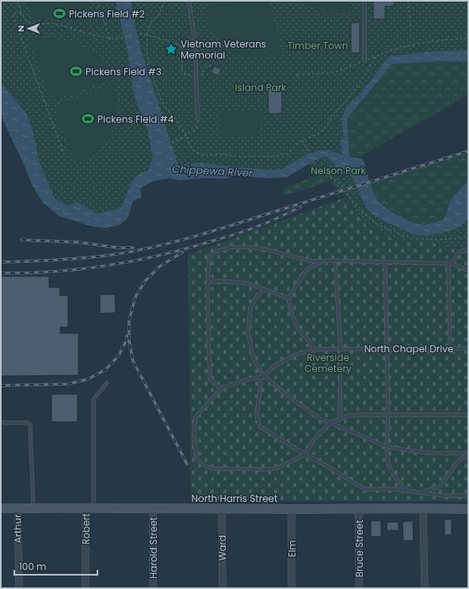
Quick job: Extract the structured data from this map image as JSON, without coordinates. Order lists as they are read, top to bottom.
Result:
{
  "streets": {
    "street": [
      "North Harris Street",
      "Arthur",
      "Robert",
      "Harold Street",
      "Ward",
      "Elm",
      "Bruce Street"
    ],
    "lane": ["North Chapel Drive"]
  },
  "crossings": [
    ["North Harris Street", "Arthur"],
    ["North Harris Street", "Robert"],
    ["North Harris Street", "Harold Street"],
    ["North Harris Street", "Ward"],
    ["North Harris Street", "Elm"],
    ["North Harris Street", "Bruce Street"]
  ],
  "water": ["Chippewa River"],
  "parks": [
    "Timber Town",
    "Island Park",
    "Nelson Park",
    "Riverside Cemetery"
  ],
  "places": {
    "sports": ["Pickens Field #2", "Pickens Field #3", "Pickens FIeld #4"],
    "place": ["Vietnam Veterans Memorial"]
  },
  "scale_bar": "100 m",
  "north": "left"
}
